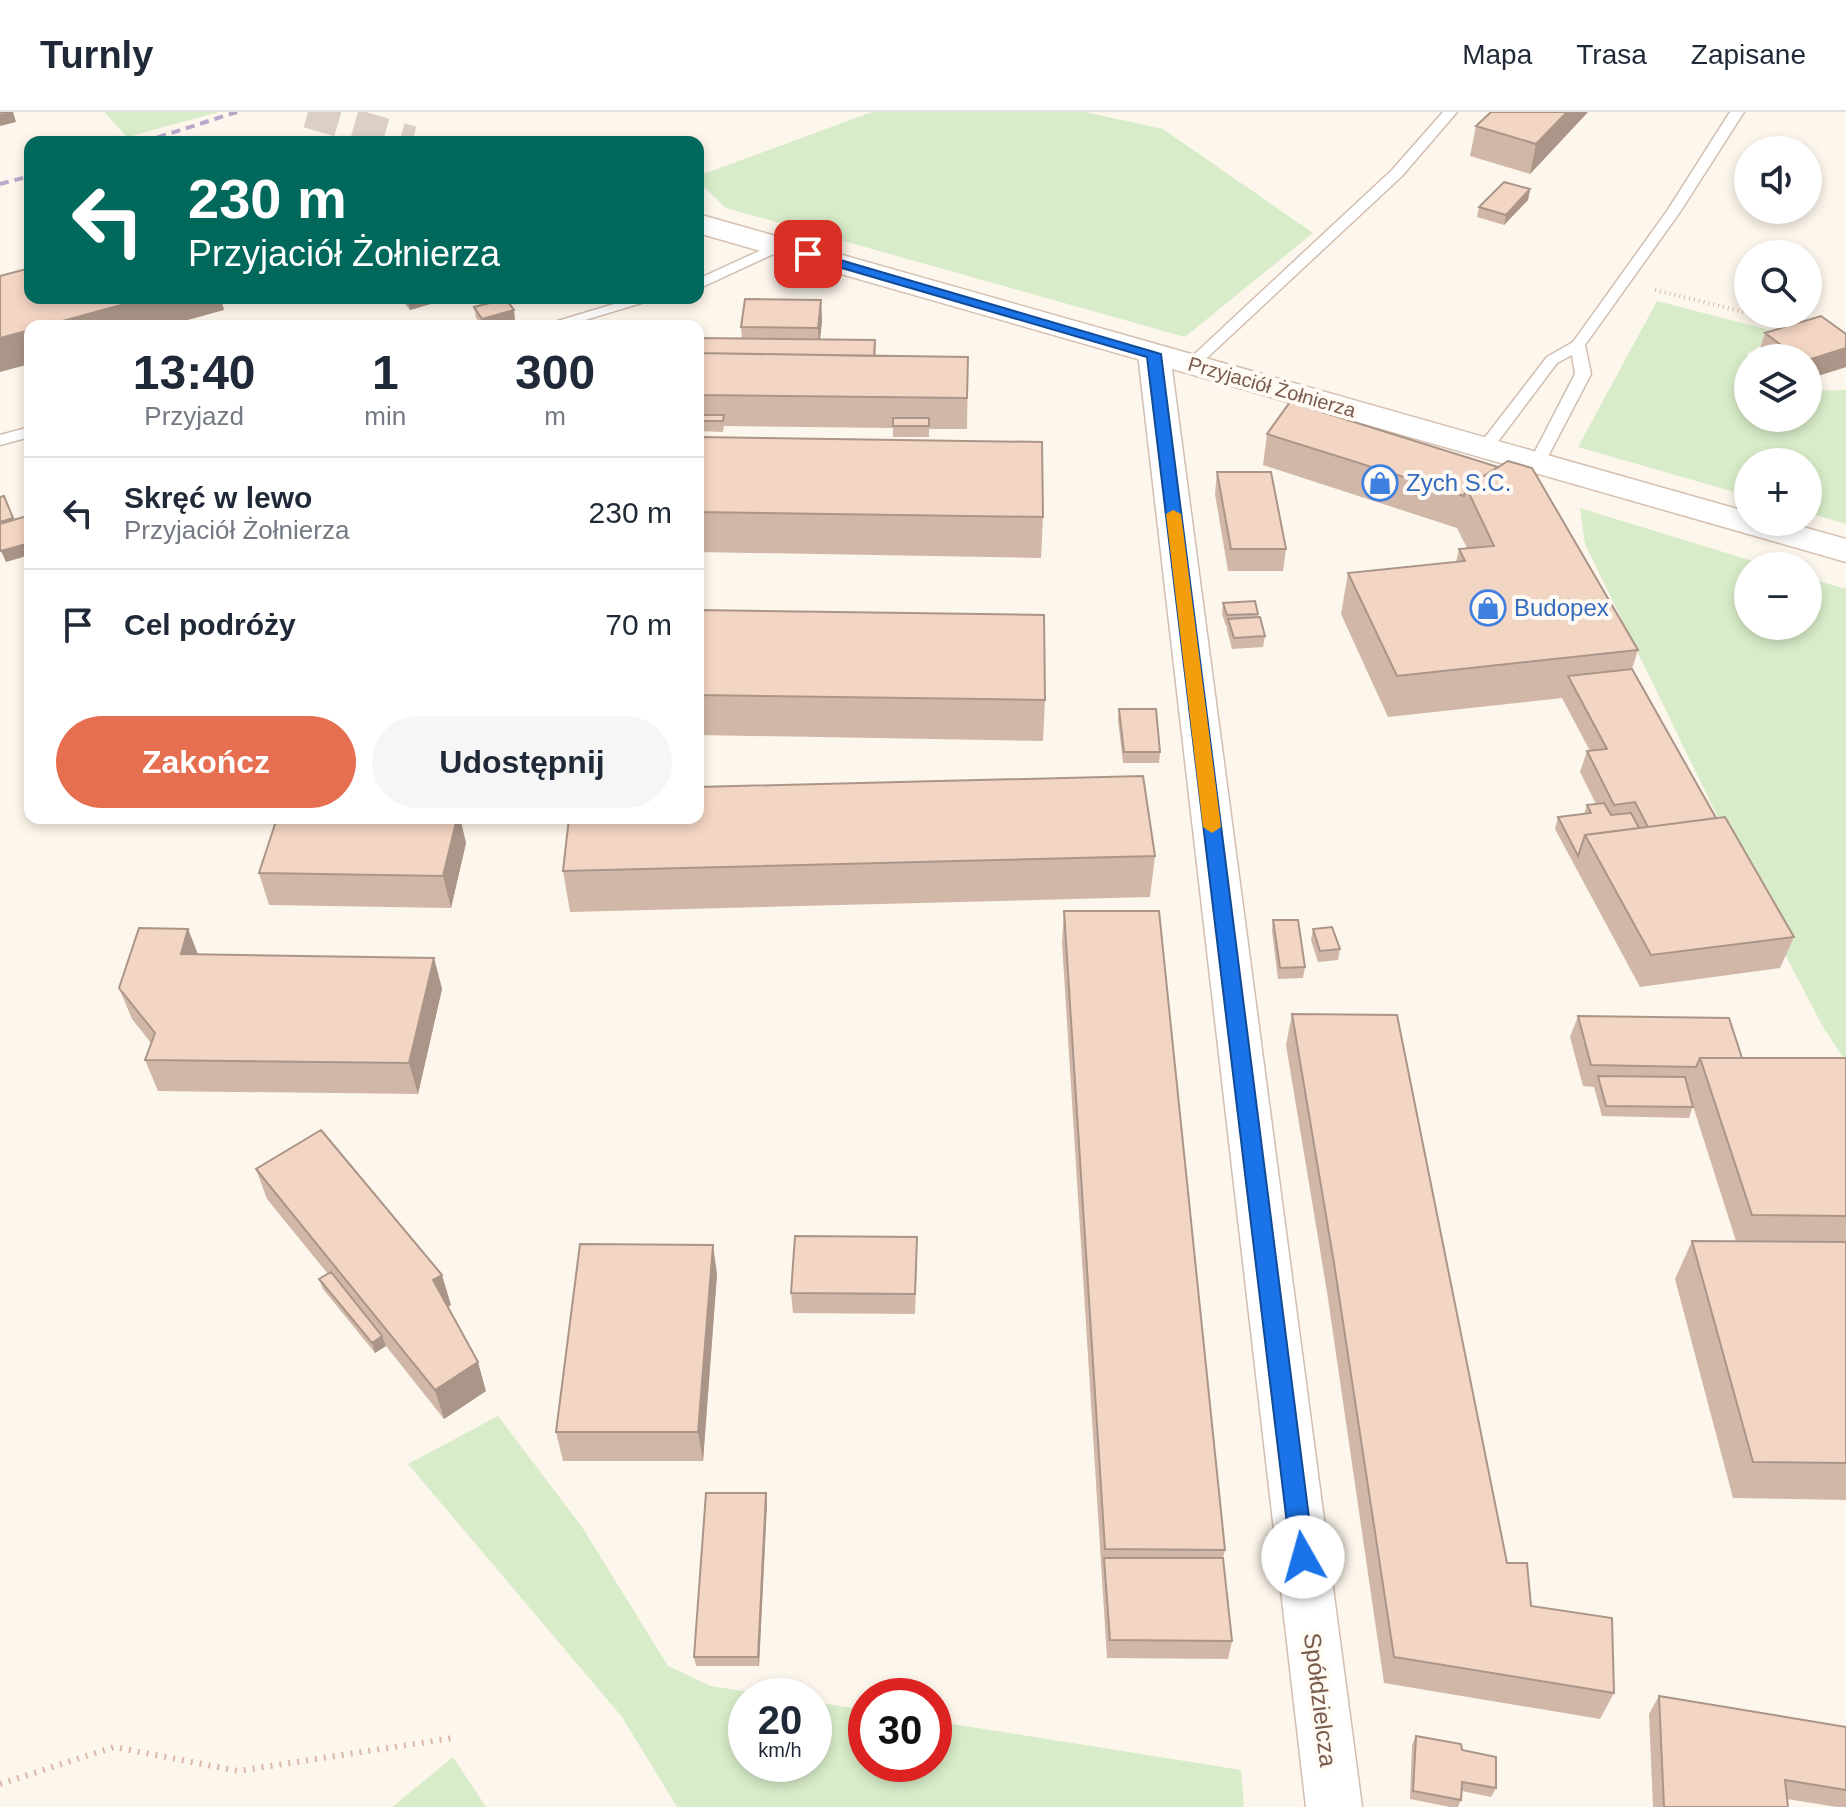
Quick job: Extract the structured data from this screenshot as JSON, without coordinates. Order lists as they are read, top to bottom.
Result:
{
  "streets": {
    "main road": ["Przyjaciół Żołnierza"],
    "street": ["Spółdzielcza"]
  },
  "crossings": [
    ["Przyjaciół Żołnierza", "Spółdzielcza"]
  ],
  "places": {
    "shop": ["Zych S.C.", "Budopex"]
  },
  "page": {
    "header": "Turnly",
    "nav": ["Mapa", "Trasa", "Zapisane"],
    "map_buttons": ["+", "−"],
    "turn": ["230 m", "Przyjaciół Żołnierza"],
    "eta": [
      "13:40",
      "Przyjazd",
      "1",
      "min",
      "300",
      "m"
    ],
    "list": [
      {
        "name": "Skręć w lewo",
        "note": "Przyjaciół Żołnierza",
        "value": "230 m"
      },
      {
        "name": "Cel podróży",
        "value": "70 m"
      }
    ],
    "buttons": ["Zakończ", "Udostępnij"],
    "speed": "20 km/h",
    "limit": "30"
  }
}
